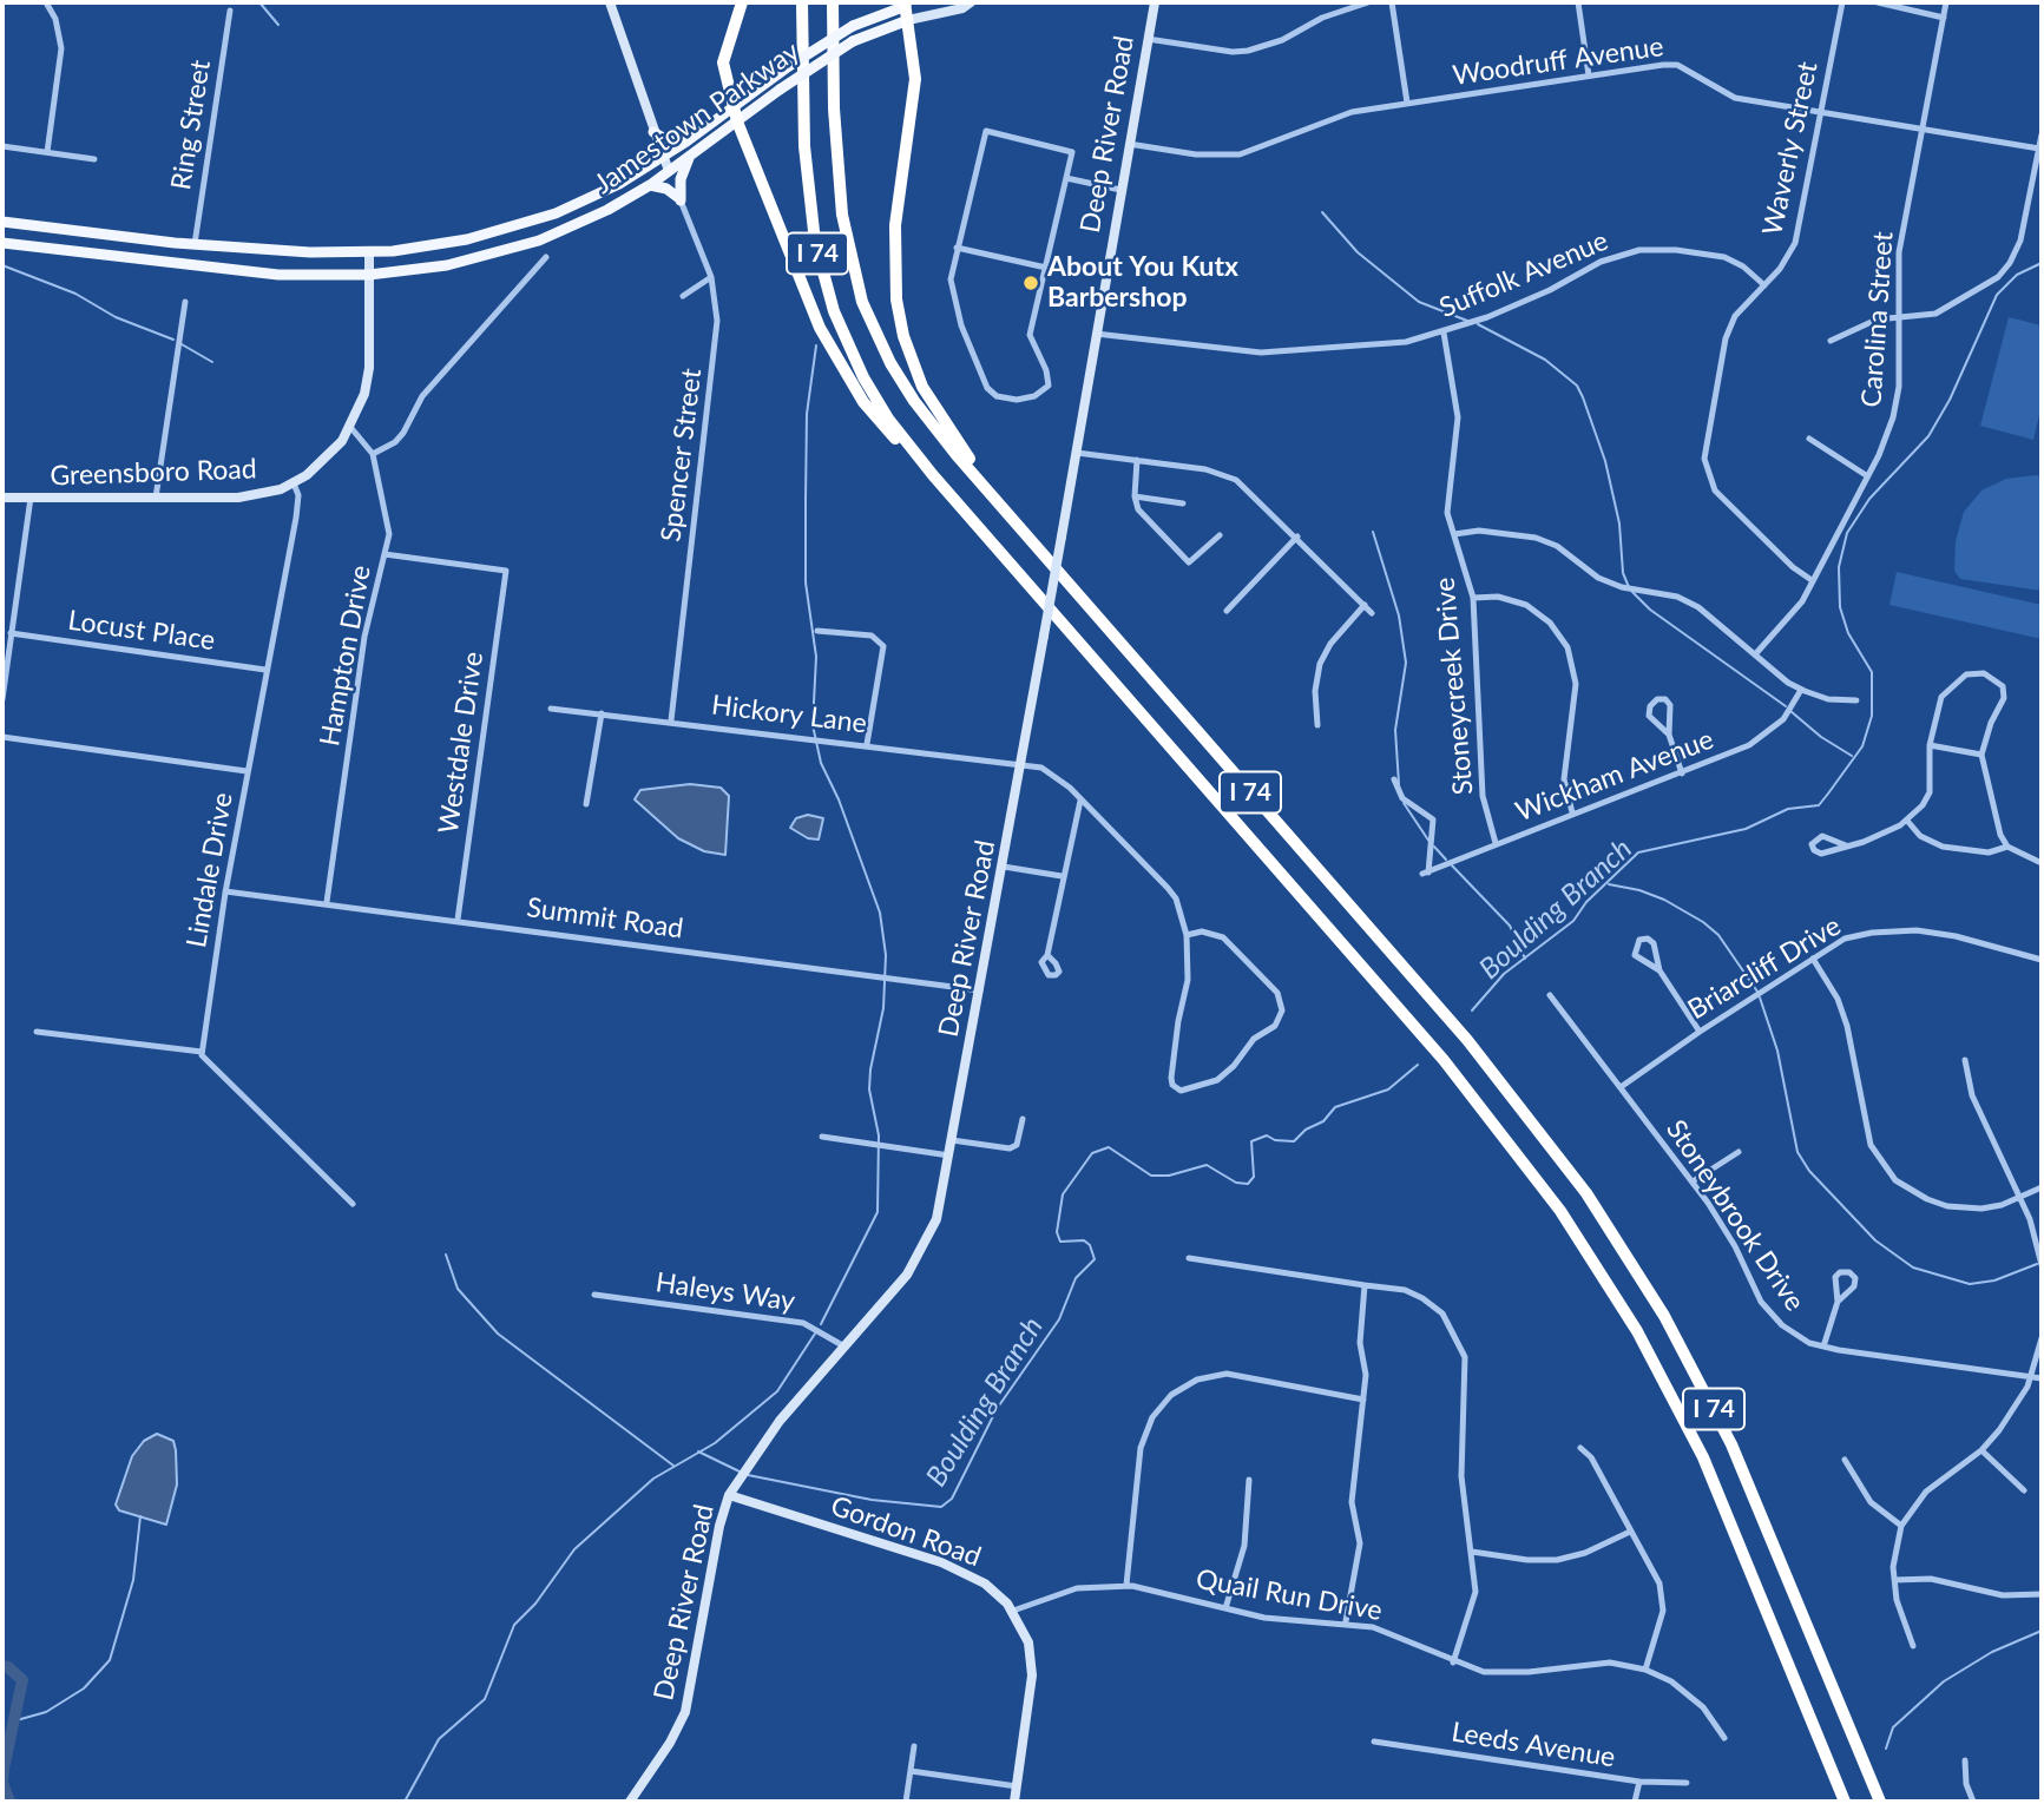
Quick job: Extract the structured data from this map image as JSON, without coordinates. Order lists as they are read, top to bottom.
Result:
{
  "streets": {
    "highway": ["I 74"],
    "main road": ["Jamestown Parkway"],
    "street": [
      "Woodruff Avenue",
      "Ring Street",
      "Deep River Road",
      "Waverly Street",
      "Suffolk Avenue",
      "Carolina Street",
      "Spencer Street",
      "Greensboro Road",
      "Locust Place",
      "Hampton Drive",
      "Stoneycreek Drive",
      "Hickory Lane",
      "Westdale Drive",
      "Wickham Avenue",
      "Lindale Drive",
      "Summit Road",
      "Briarcliff Drive",
      "Stoneybrook Drive",
      "Haleys Way",
      "Gordon Road",
      "Quail Run Drive",
      "Leeds Avenue"
    ]
  },
  "crossings": [
    ["Woodruff Avenue", "Deep River Road"],
    ["Woodruff Avenue", "Waverly Street"],
    ["Woodruff Avenue", "Carolina Street"],
    ["Jamestown Parkway", "Ring Street"],
    ["Jamestown Parkway", "Greensboro Road"],
    ["Deep River Road", "Suffolk Avenue"],
    ["Deep River Road", "Hickory Lane"],
    ["Deep River Road", "Summit Road"],
    ["Deep River Road", "Haleys Way"],
    ["Deep River Road", "Gordon Road"],
    ["Waverly Street", "Suffolk Avenue"],
    ["Waverly Street", "Carolina Street"],
    ["Suffolk Avenue", "Stoneycreek Drive"],
    ["Spencer Street", "Hickory Lane"],
    ["Greensboro Road", "Hampton Drive"],
    ["Greensboro Road", "Lindale Drive"],
    ["Locust Place", "Lindale Drive"],
    ["Hampton Drive", "Westdale Drive"],
    ["Hampton Drive", "Summit Road"],
    ["Stoneycreek Drive", "Wickham Avenue"],
    ["Westdale Drive", "Summit Road"],
    ["Lindale Drive", "Summit Road"],
    ["Briarcliff Drive", "Stoneybrook Drive"],
    ["Gordon Road", "Quail Run Drive"]
  ],
  "water": ["Boulding Branch"],
  "places": ["About You Kutx Barbershop"]
}
